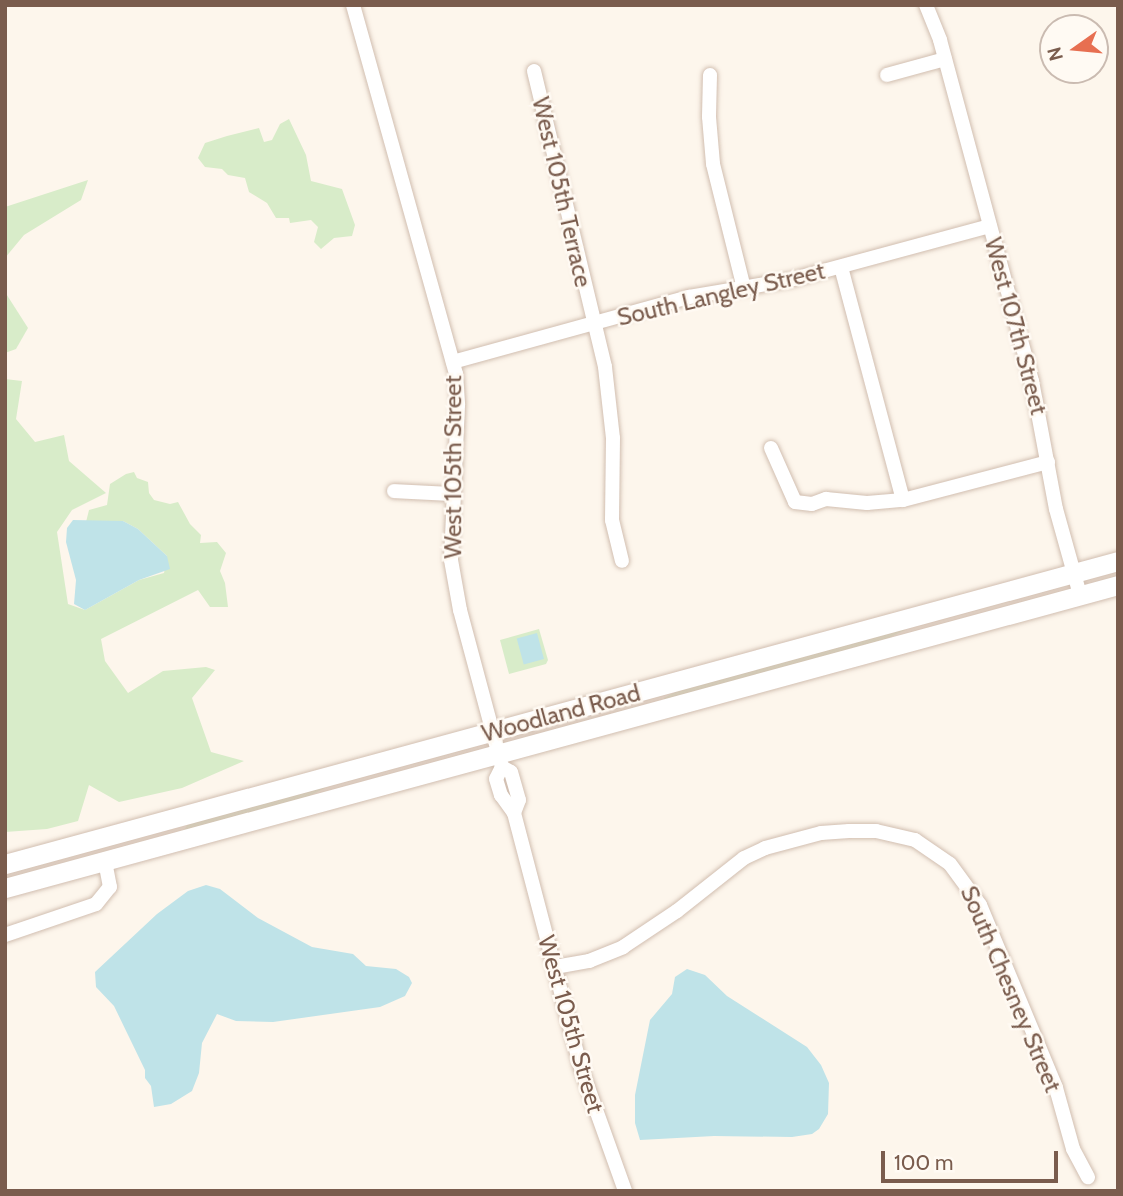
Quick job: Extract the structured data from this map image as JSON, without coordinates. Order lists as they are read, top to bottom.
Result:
{
  "streets": {
    "main road": ["Woodland Road"],
    "street": [
      "West 105th Terrace",
      "South Langley Street",
      "West 107th Street",
      "West 105th Street",
      "South Chesney Street"
    ]
  },
  "crossings": [
    ["West 105th Terrace", "South Langley Street"],
    ["South Langley Street", "West 107th Street"],
    ["South Langley Street", "West 105th Street"],
    ["West 107th Street", "Woodland Road"],
    ["West 105th Street", "Woodland Road"],
    ["West 105th Street", "South Chesney Street"]
  ],
  "scale_bar": "100 m",
  "north": "left"
}
